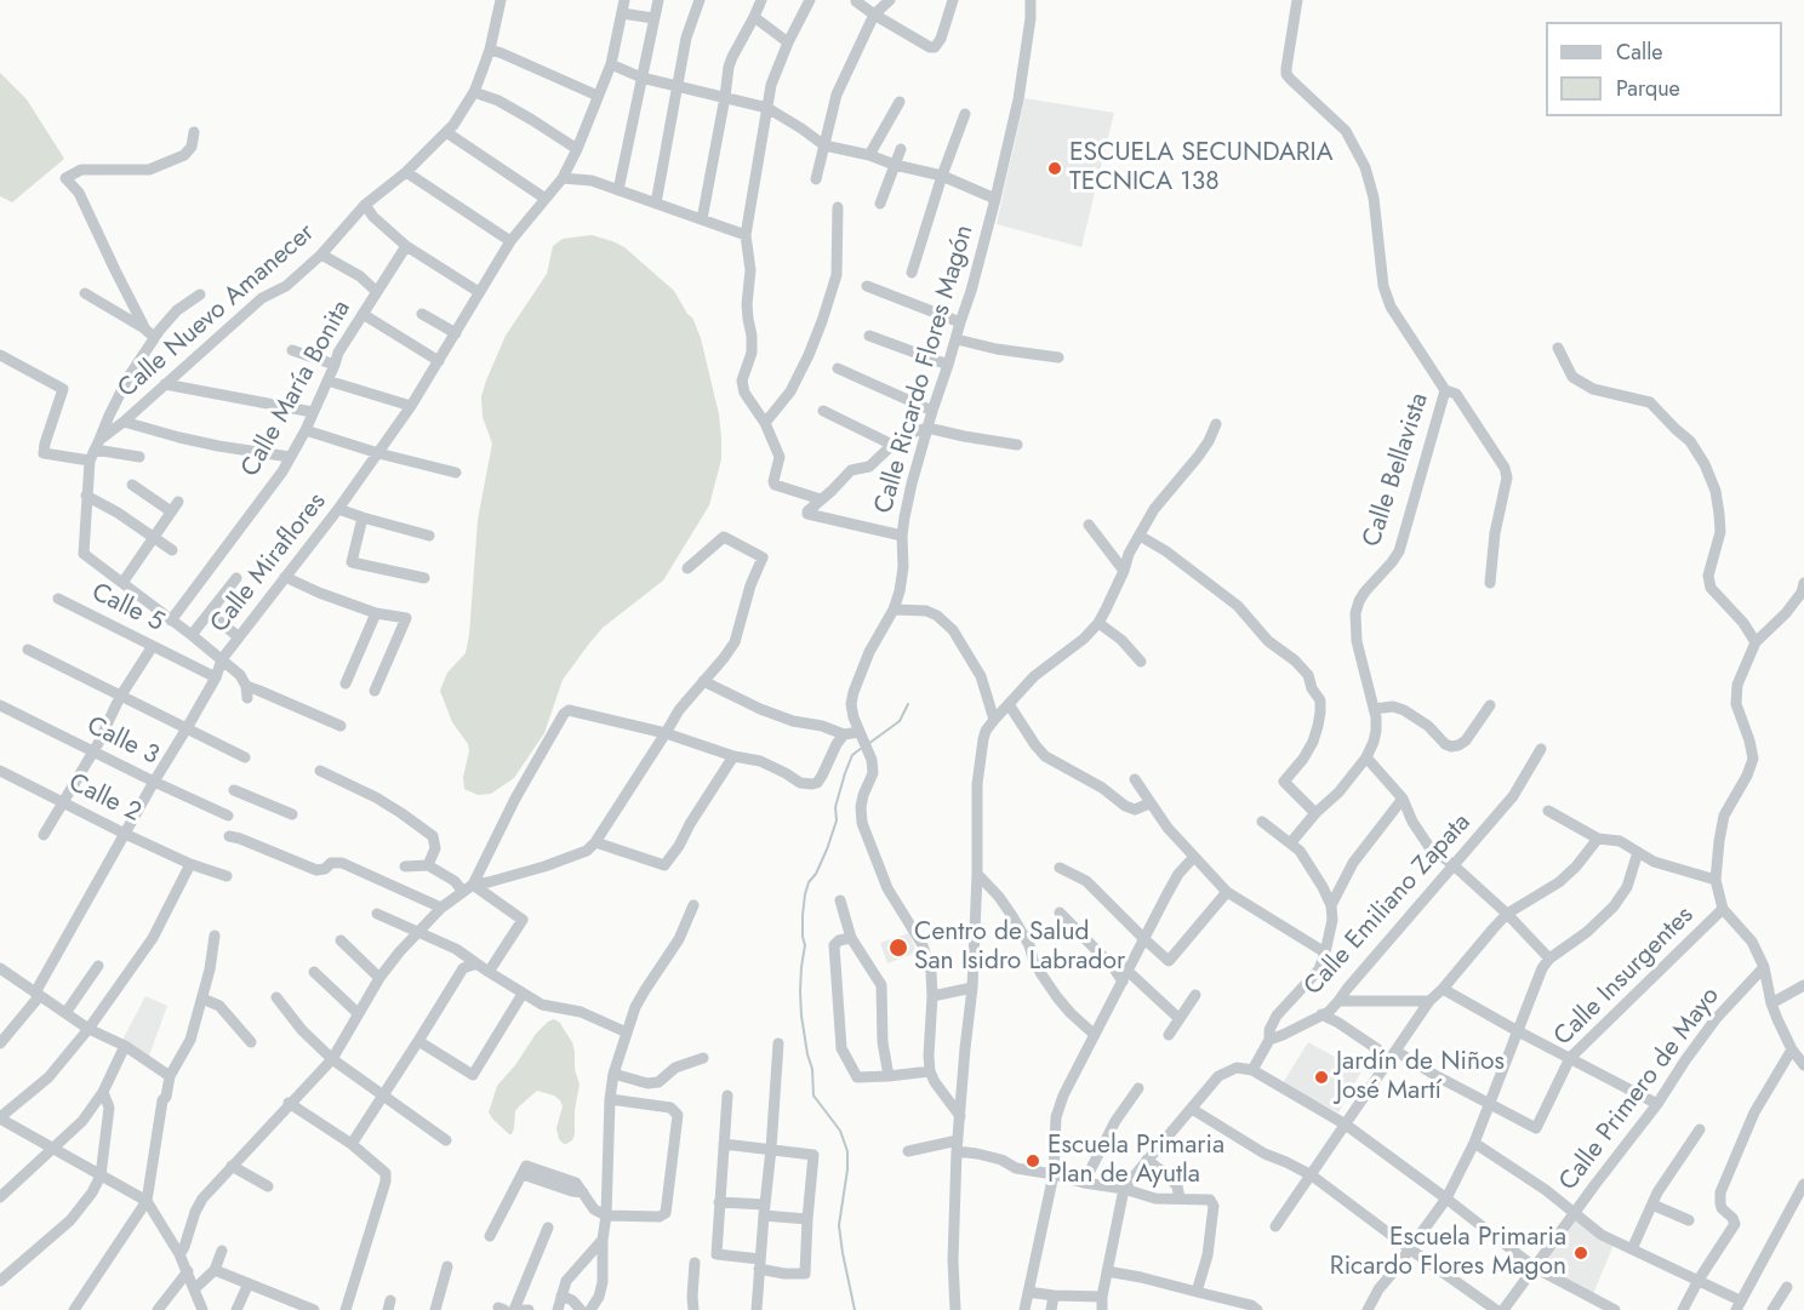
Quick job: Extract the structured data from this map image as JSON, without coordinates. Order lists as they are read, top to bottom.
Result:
{
  "streets": {
    "street": [
      "Calle Nuevo Amanecer",
      "Calle Ricardo Flores Magón",
      "Calle María Bonita",
      "Calle Bellavista",
      "Calle Miraflores",
      "Calle 5",
      "Calle 3",
      "Calle 2",
      "Calle Emiliano Zapata",
      "Calle Insurgentes",
      "Calle Primero de Mayo"
    ]
  },
  "crossings": [
    ["Calle Miraflores", "Calle 5"],
    ["Calle Miraflores", "Calle 3"],
    ["Calle Miraflores", "Calle 2"],
    ["Calle Emiliano Zapata", "Calle Insurgentes"]
  ],
  "places": [
    "ESCUELA SECUNDARIA TECNICA 138",
    "Centro de Salud San Isidro Labrador",
    "Jardín de Niños José Martí",
    "Escuela Primaria Plan de Ayutla",
    "Escuela Primaria Ricardo Flores Magon"
  ],
  "legend": ["Calle", "Parque"]
}
